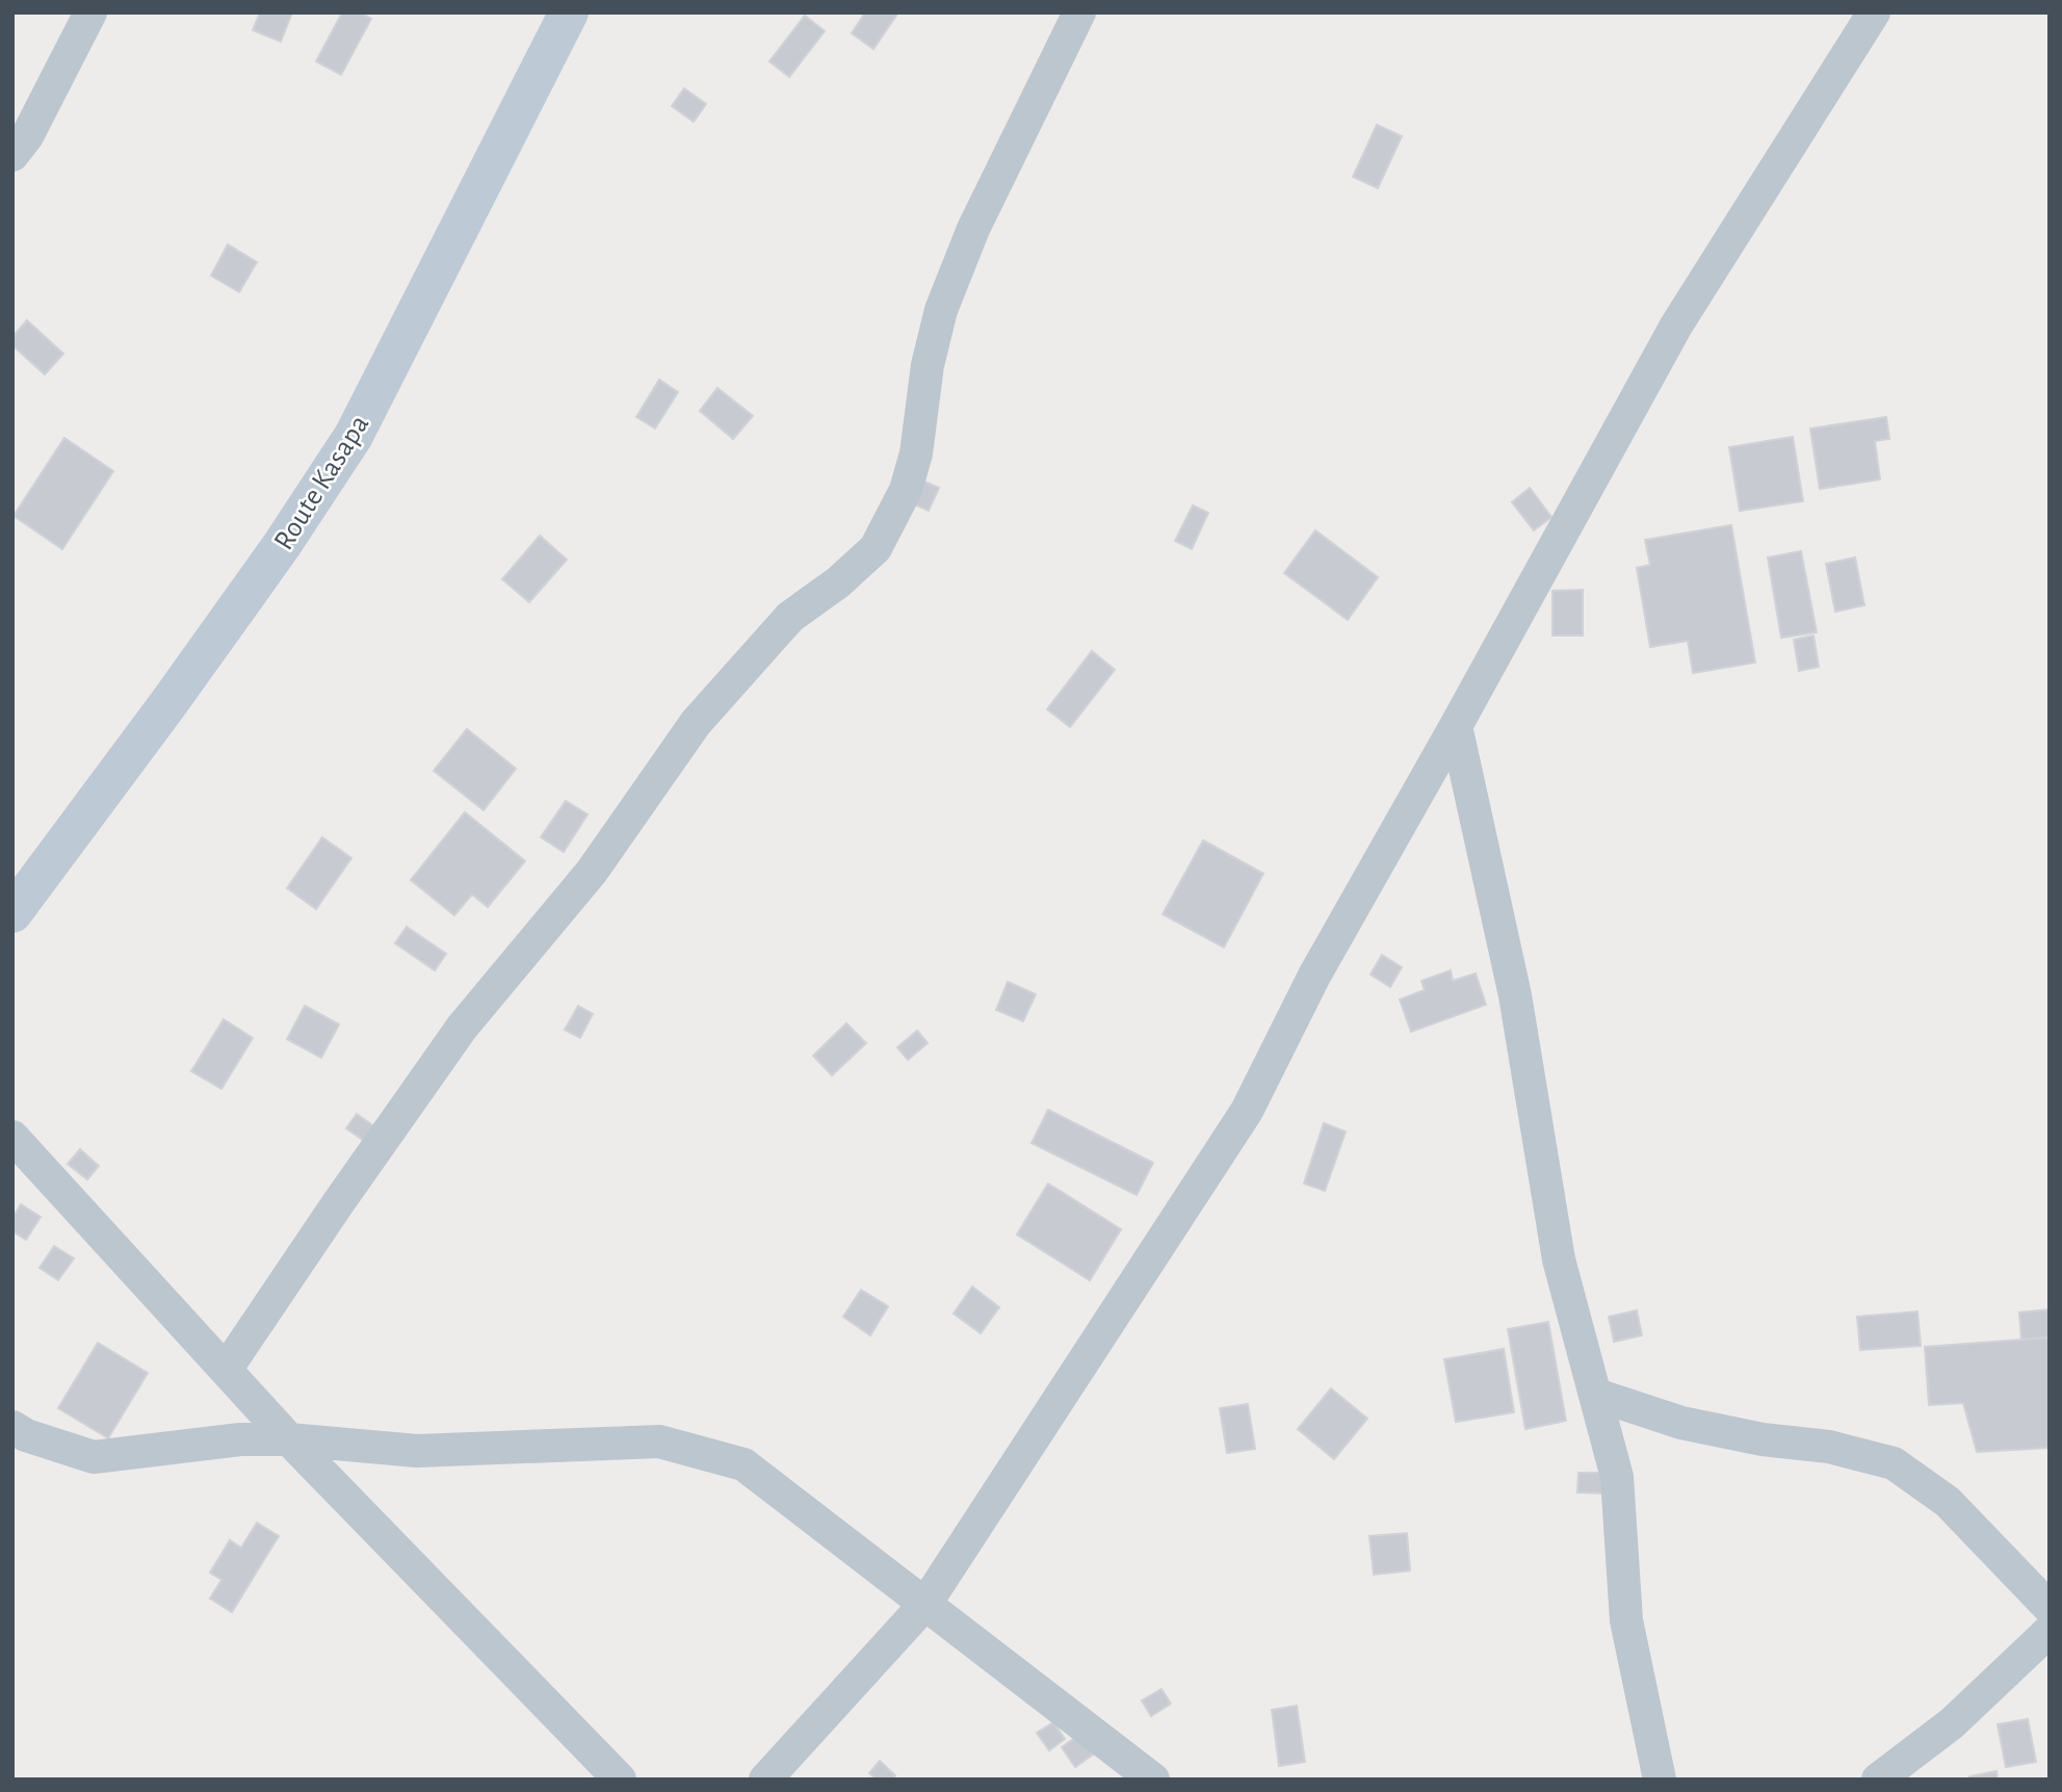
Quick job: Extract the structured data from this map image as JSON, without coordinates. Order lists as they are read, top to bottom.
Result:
{
  "streets": {
    "main road": ["Route Kasapa"]
  }
}
